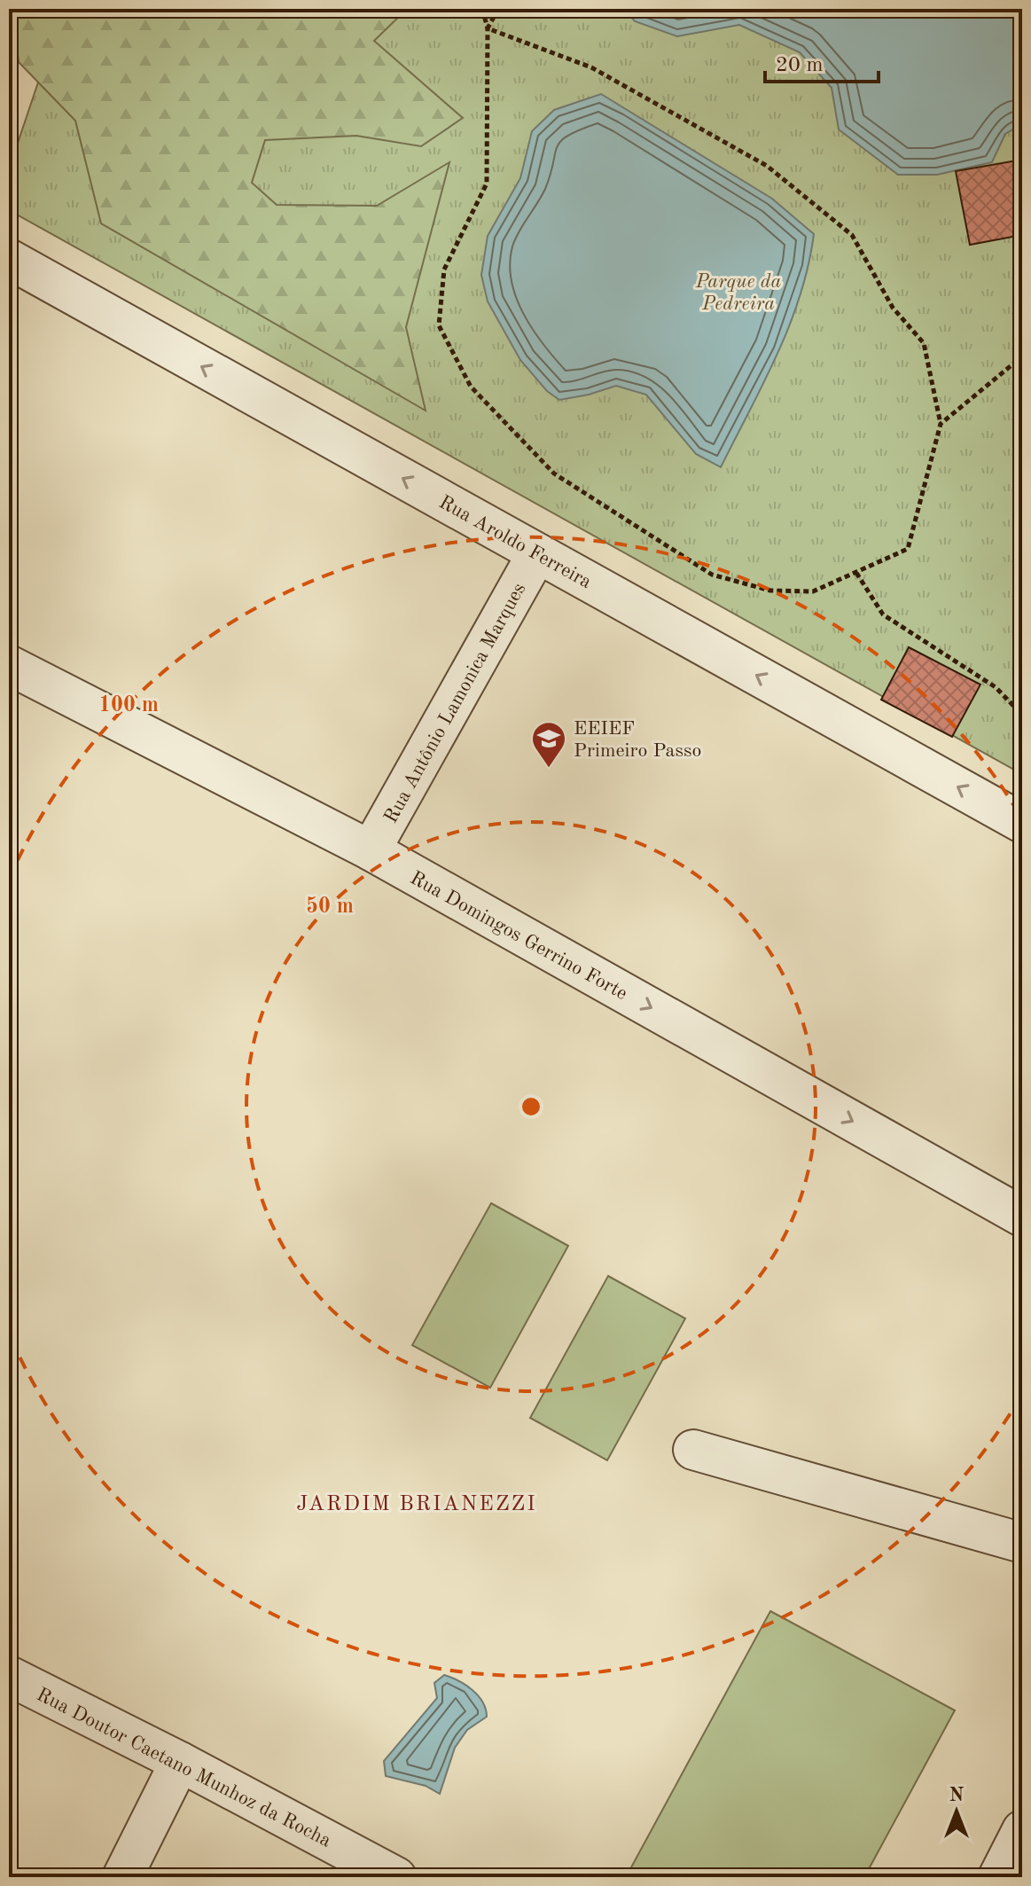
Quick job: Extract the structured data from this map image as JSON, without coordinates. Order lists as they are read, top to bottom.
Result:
{
  "streets": {
    "street": [
      "Rua Aroldo Ferreira",
      "Rua Antônio Lamonica Marques",
      "Rua Domingos Gerrino Forte",
      "Rua Doutor Caetano Munhoz da Rocha"
    ]
  },
  "crossings": [
    ["Rua Aroldo Ferreira", "Rua Antônio Lamonica Marques"],
    ["Rua Antônio Lamonica Marques", "Rua Domingos Gerrino Forte"]
  ],
  "one_way": ["Rua Aroldo Ferreira", "Rua Domingos Gerrino Forte"],
  "districts": ["JARDIM BRIANEZZI"],
  "parks": ["Parque da Pedreira"],
  "places": {
    "school or university": ["EEIEF Primeiro Passo"]
  },
  "scale_bar": "20 m",
  "north": "top",
  "rings": ["100 m", "50 m"]
}
